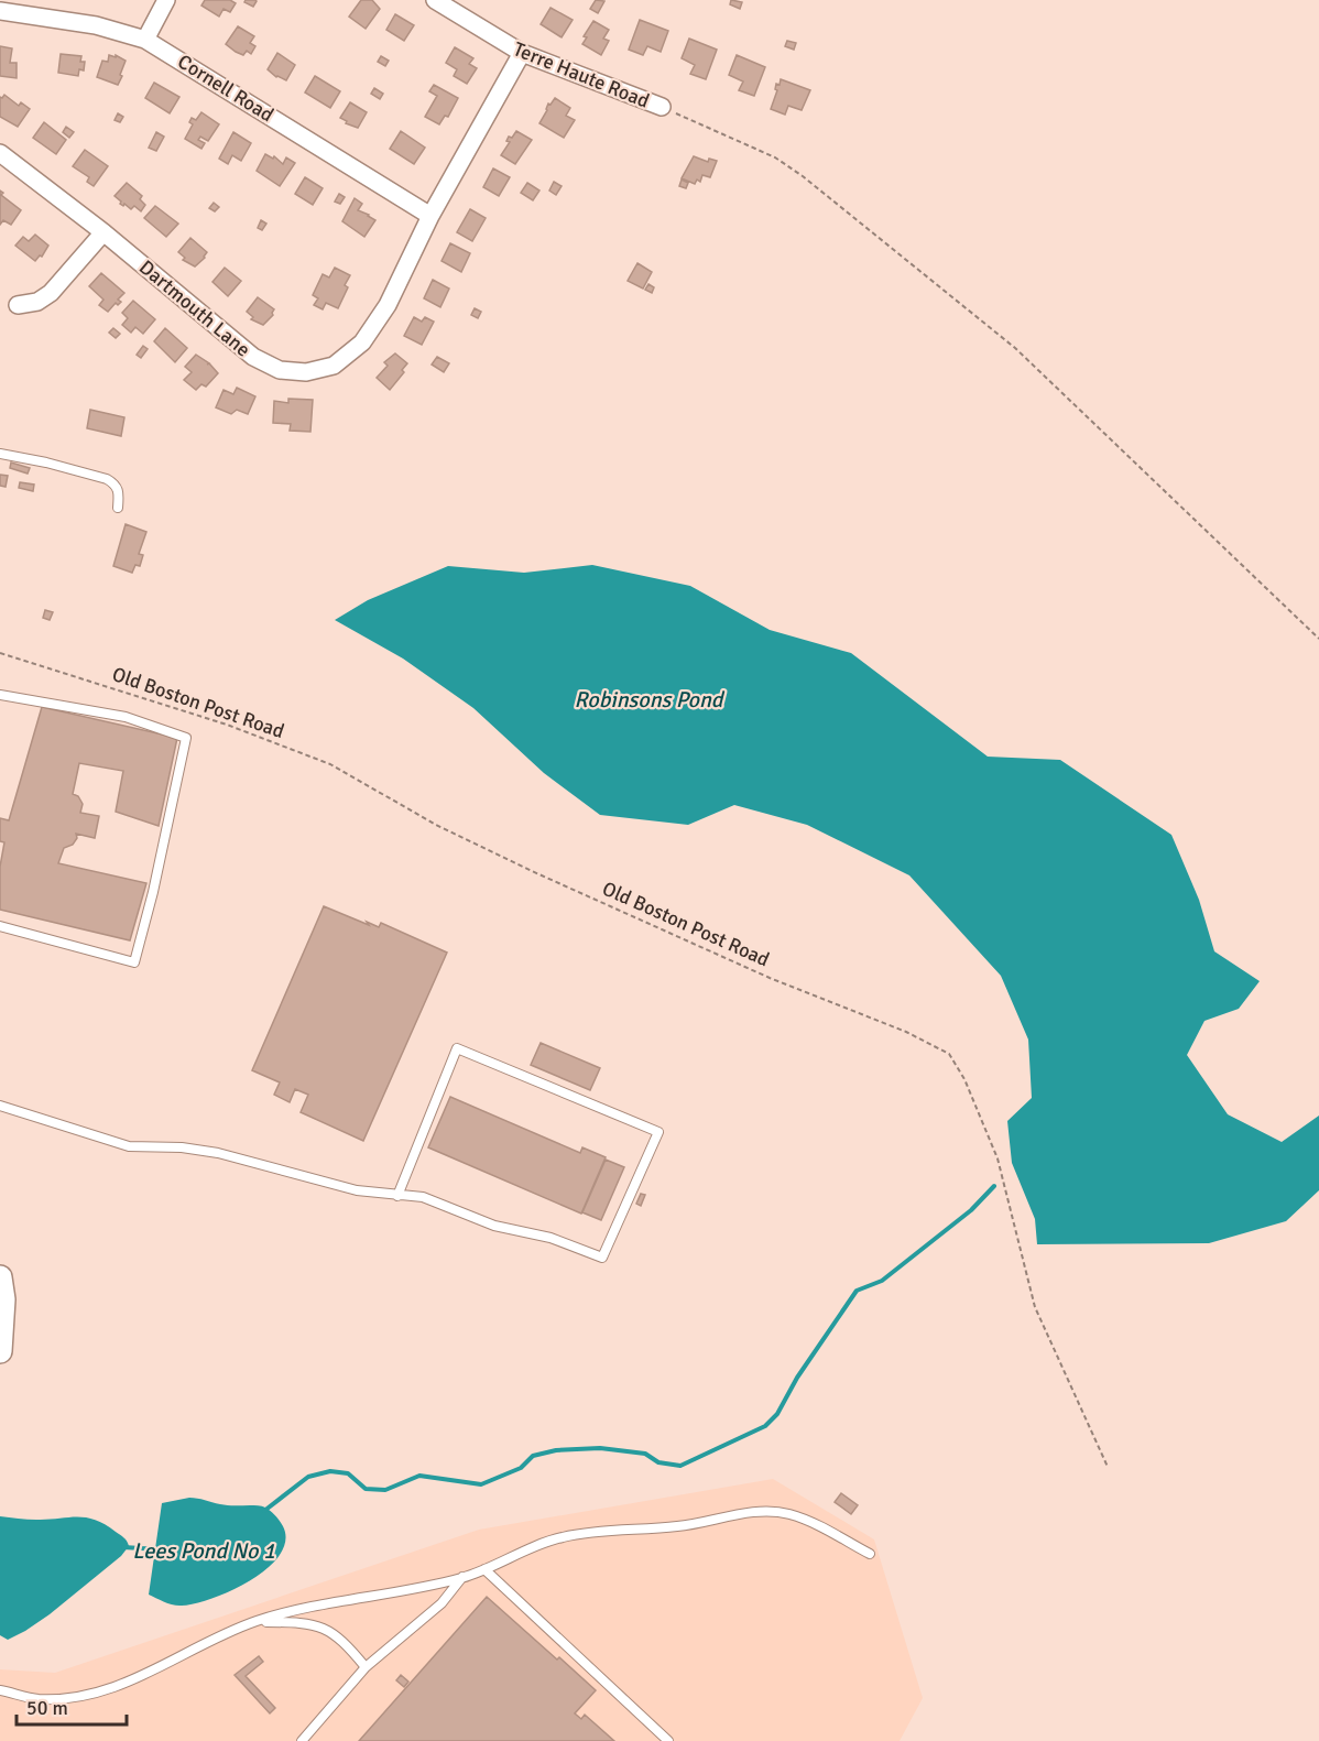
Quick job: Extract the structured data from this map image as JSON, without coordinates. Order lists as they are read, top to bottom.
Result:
{
  "streets": {
    "street": ["Terre Haute Road", "Cornell Road", "Dartmouth Lane"],
    "path": ["Old Boston Post Road"]
  },
  "crossings": [
    ["Terre Haute Road", "Dartmouth Lane"],
    ["Cornell Road", "Dartmouth Lane"]
  ],
  "water": ["Robinsons Pond", "Lees Pond No 1"],
  "scale_bar": "50 m"
}
